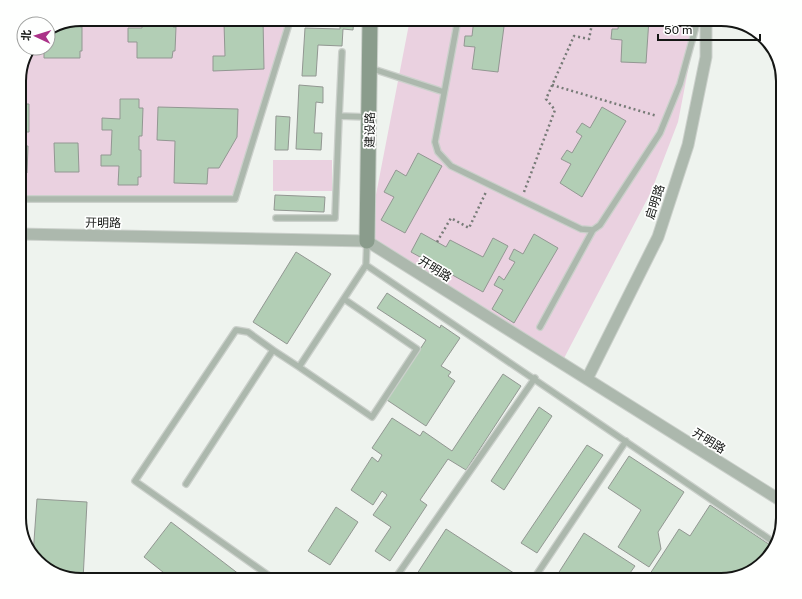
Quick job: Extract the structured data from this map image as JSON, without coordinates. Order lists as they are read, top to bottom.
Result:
{
  "streets": {
    "street": ["建设路", "启明路", "开明路"]
  },
  "crossings": [
    ["建设路", "开明路"],
    ["启明路", "开明路"]
  ],
  "scale_bar": "50 m",
  "north": "left"
}
